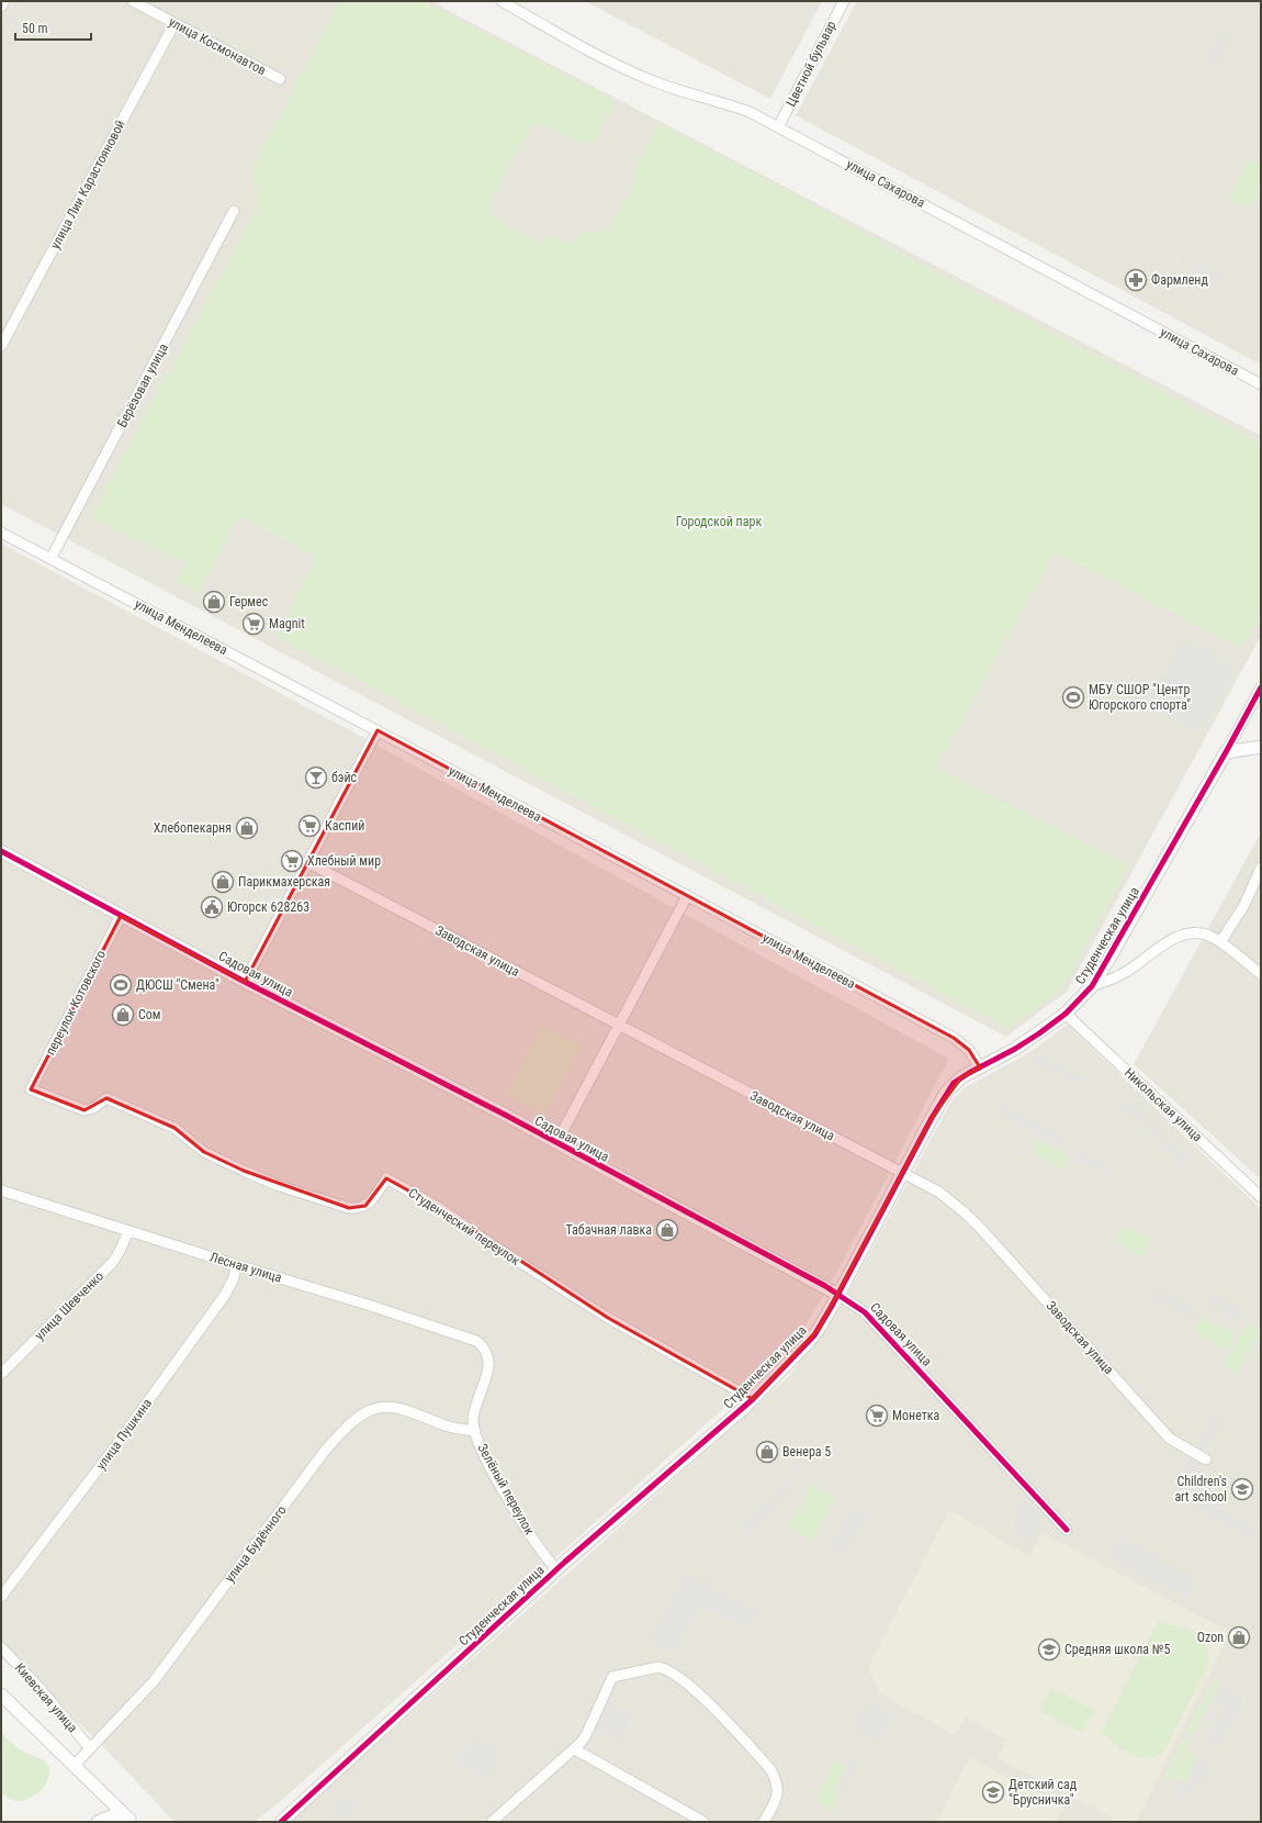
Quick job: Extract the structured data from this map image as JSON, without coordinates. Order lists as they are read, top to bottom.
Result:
{
  "streets": {
    "street": [
      "улица Космонавтов",
      "Цветной бульвар",
      "улица Сахарова",
      "улица Лии Карастояновой",
      "Берёзовая улица",
      "улица Менделеева",
      "Студенческая улица",
      "Заводская улица",
      "Садовая улица",
      "переулок Котовского",
      "Никольская улица",
      "Студенческий переулок",
      "Лесная улица",
      "улица Шевченко",
      "улица Пушкина",
      "Зелёный переулок",
      "улица Будённого",
      "Киевская улица"
    ]
  },
  "crossings": [
    ["улица Космонавтов", "улица Лии Карастояновой"],
    ["Цветной бульвар", "улица Сахарова"],
    ["Берёзовая улица", "улица Менделеева"],
    ["улица Менделеева", "Студенческая улица"],
    ["Студенческая улица", "Заводская улица"],
    ["Студенческая улица", "Садовая улица"],
    ["Студенческая улица", "Никольская улица"],
    ["Студенческая улица", "Студенческий переулок"],
    ["Студенческая улица", "Зелёный переулок"],
    ["Садовая улица", "переулок Котовского"],
    ["переулок Котовского", "Студенческий переулок"],
    ["Лесная улица", "улица Шевченко"],
    ["Лесная улица", "улица Пушкина"],
    ["Лесная улица", "Зелёный переулок"],
    ["Зелёный переулок", "улица Будённого"],
    ["улица Будённого", "Киевская улица"]
  ],
  "parks": ["Городской парк"],
  "places": {
    "pharmacy": ["Фармленд"],
    "shop": [
      "Гермес",
      "Хлебопекарня",
      "Парикмахерская",
      "Сом",
      "Табачная лавка",
      "Венера 5",
      "Ozon"
    ],
    "supermarket": [
      "Magnit",
      "Каспий",
      "Хлебный мир",
      "Монетка"
    ],
    "sports": ["МБУ СШОР \"Центр Югорского спорта\"", "ДЮСШ \"Смена\""],
    "bar": ["бэйс"],
    "public building": ["Югорск 628263"],
    "school or university": ["Children's art school", "Средняя школа №5", "Детский сад \"Брусничка\""]
  },
  "scale_bar": "50 m"
}
